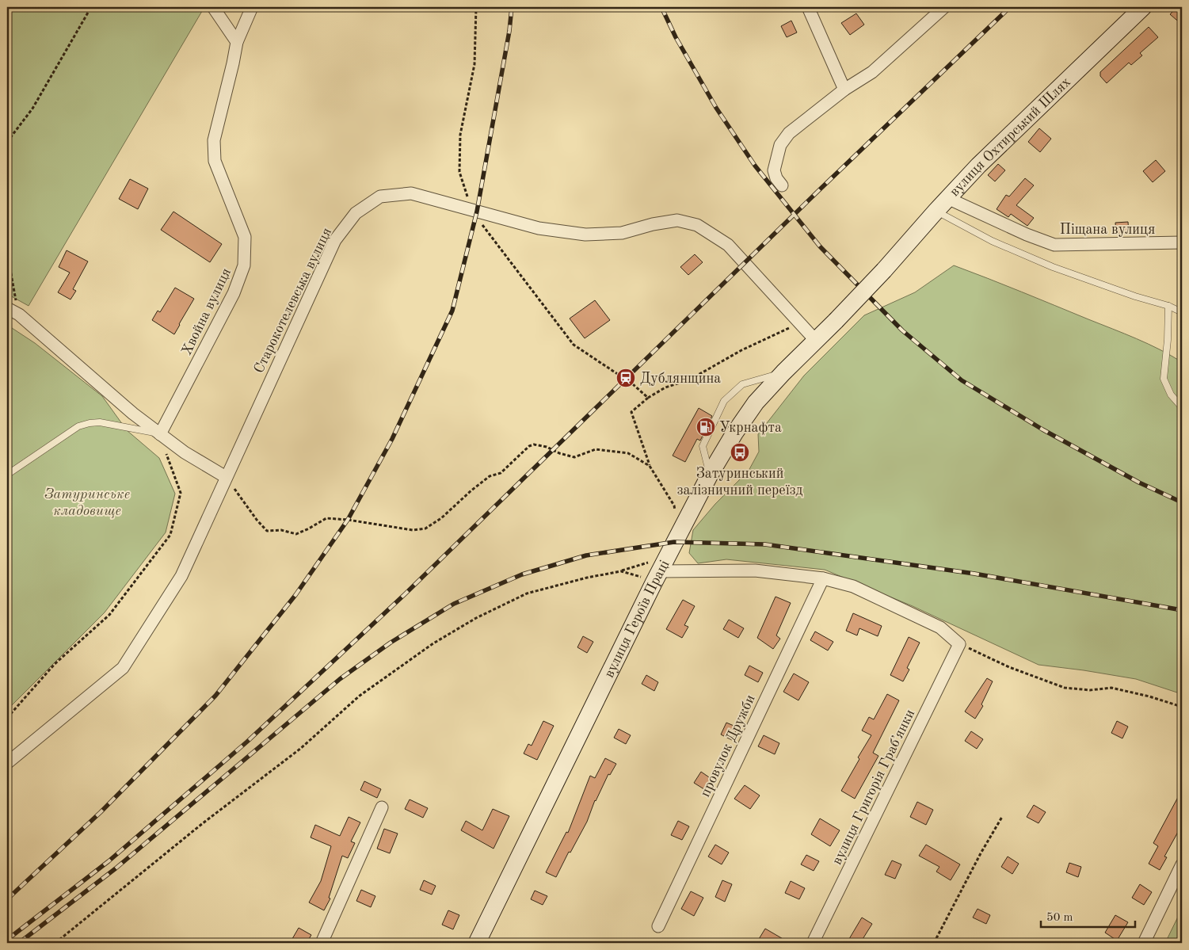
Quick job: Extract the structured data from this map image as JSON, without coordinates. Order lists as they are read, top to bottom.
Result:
{
  "streets": {
    "main road": ["вулиця Охтирський Шлях", "вулиця Героїв Праці"],
    "street": [
      "Піщана вулиця",
      "Старокотелевська вулиця",
      "Хвойна вулиця",
      "провулок Дружби",
      "вулиця Григорія Грабʼянки"
    ]
  },
  "crossings": [
    ["вулиця Охтирський Шлях", "Піщана вулиця"],
    ["вулиця Охтирський Шлях", "вулиця Героїв Праці"],
    ["Старокотелевська вулиця", "вулиця Героїв Праці"]
  ],
  "parks": ["Затуринське кладовище"],
  "places": {
    "station": ["Дублянщина"],
    "fuel station": ["Укрнафта"],
    "bus stop": ["Затуринський залізничний переїзд"]
  },
  "scale_bar": "50 m"
}
